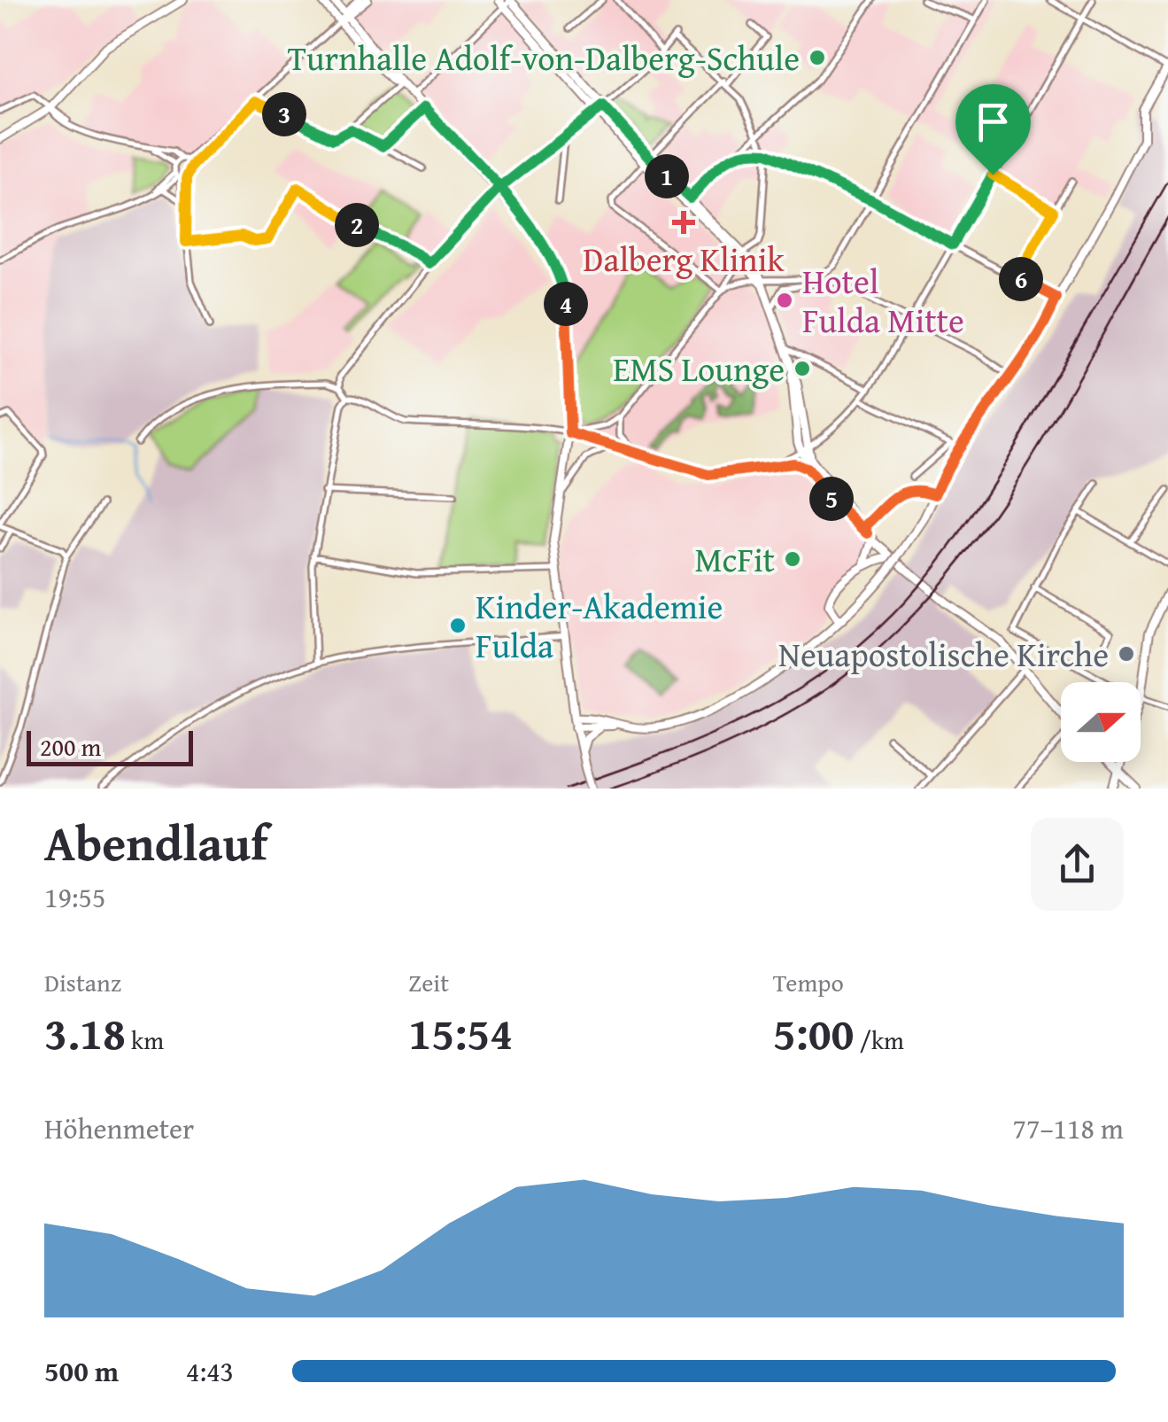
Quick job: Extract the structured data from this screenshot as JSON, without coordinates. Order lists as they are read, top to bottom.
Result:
{
  "places": {
    "other": [
      "Turnhalle Adolf-von-Dalberg-Schule",
      "Hotel Fulda Mitte",
      "EMS Lounge",
      "McFit",
      "Kinder-Akademie Fulda",
      "Neuapostolische Kirche"
    ],
    "health": ["Dalberg Klinik"]
  },
  "scale_bar": "200 m",
  "north": "right",
  "page": {
    "pins": [
      "3",
      "1",
      "2",
      "6",
      "4",
      "5"
    ],
    "scale": "200 m",
    "heading": ["Abendlauf", "19:55"],
    "stats": [
      ["Distanz", "3.18 km"],
      ["Zeit", "15:54"],
      ["Tempo", "5:00 /km"]
    ],
    "chart": ["Höhenmeter", "77–118 m"],
    "list": [
      {
        "name": "500 m",
        "note": "4:43"
      }
    ]
  }
}
